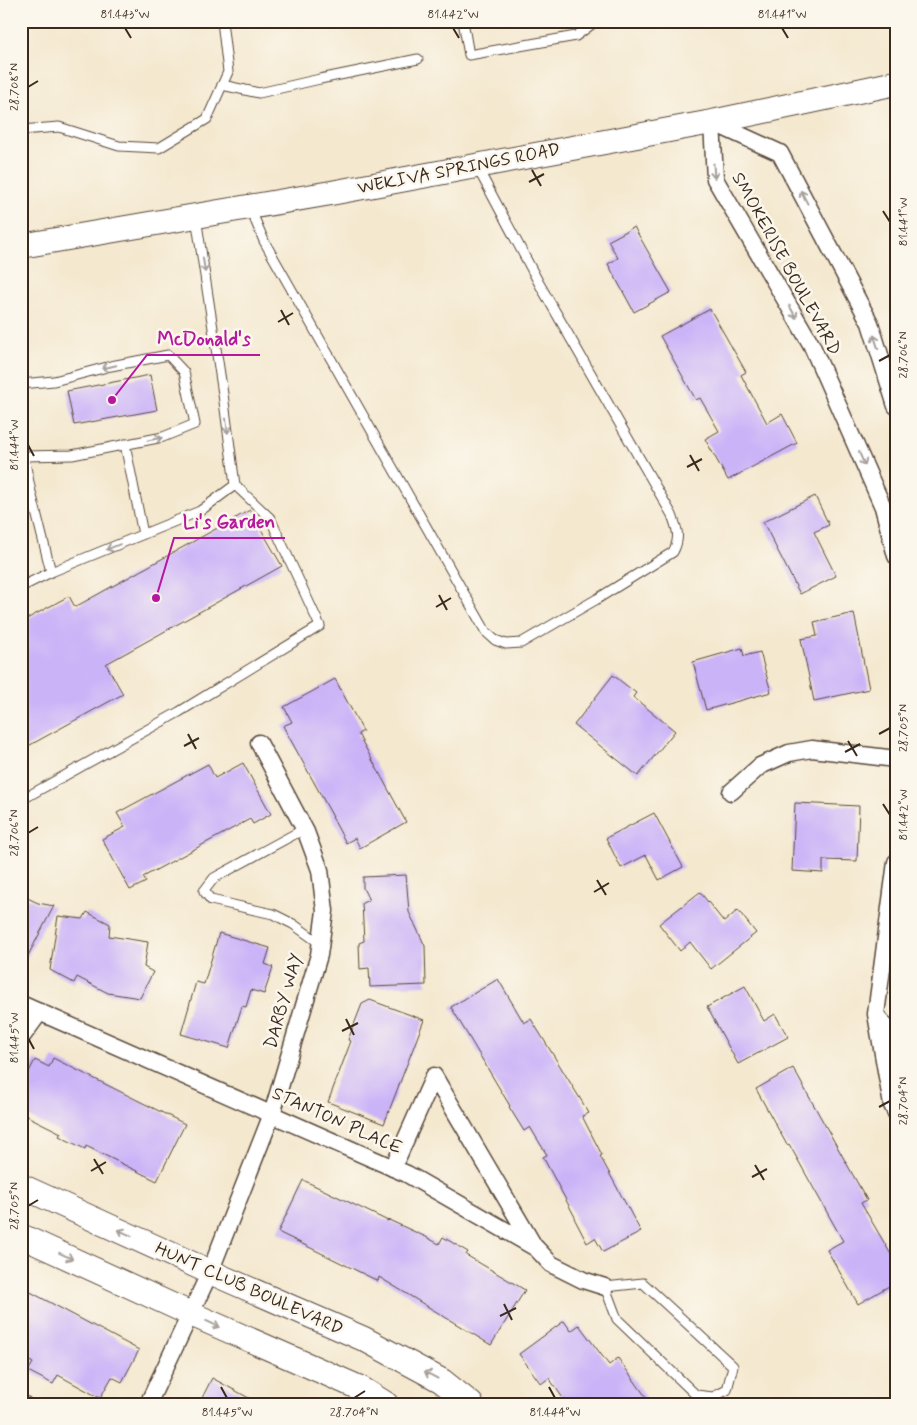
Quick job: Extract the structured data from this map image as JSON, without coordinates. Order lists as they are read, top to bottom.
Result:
{
  "streets": {
    "street": [
      "WEKIVA SPRINGS ROAD",
      "SMOKERISE BOULEVARD",
      "DARBY WAY",
      "STANTON PLACE",
      "HUNT CLUB BOULEVARD"
    ]
  },
  "crossings": [
    ["WEKIVA SPRINGS ROAD", "SMOKERISE BOULEVARD"],
    ["DARBY WAY", "STANTON PLACE"],
    ["DARBY WAY", "HUNT CLUB BOULEVARD"]
  ],
  "places": ["McDonald's", "Li's Garden"],
  "coordinates": [
    "81.443°W",
    "81.442°W",
    "81.441°W",
    "28.708°N",
    "28.706°N",
    "81.444°W",
    "28.705°N",
    "81.445°W",
    "28.704°N"
  ]
}
